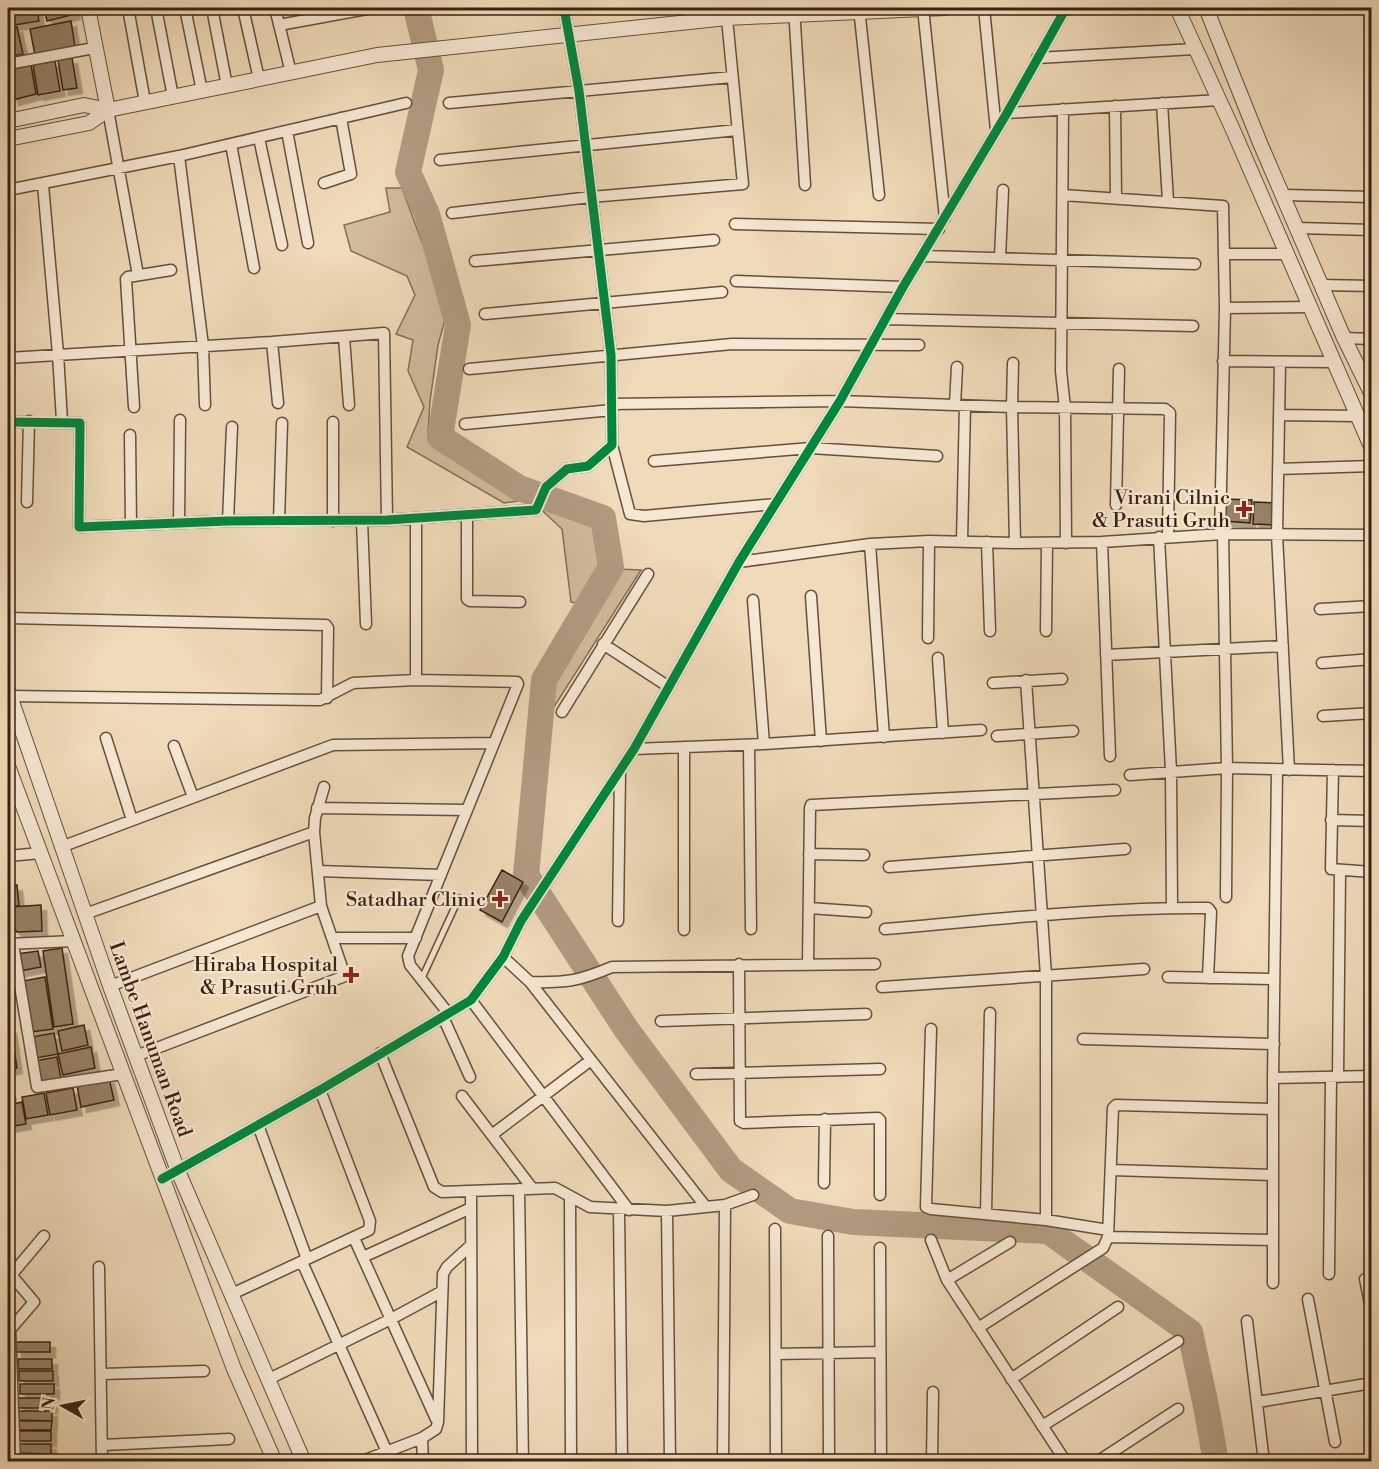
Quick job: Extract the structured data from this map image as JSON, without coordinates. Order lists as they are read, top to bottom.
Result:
{
  "streets": {
    "street": ["Lambe Hanuman Road"]
  },
  "places": {
    "health": ["Virani Cilnic & Prasuti Gruh", "Satadhar Clinic", "Hiraba Hospital & Prasuti Gruh"]
  },
  "north": "left"
}
